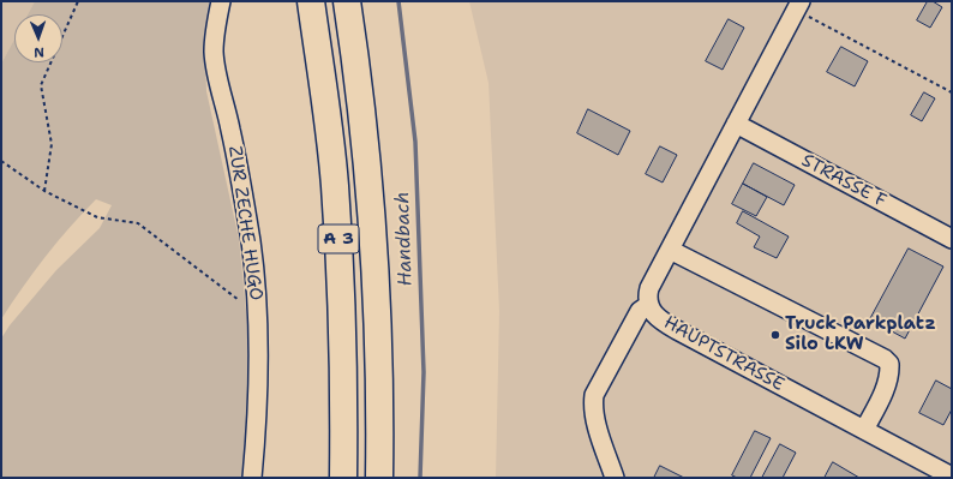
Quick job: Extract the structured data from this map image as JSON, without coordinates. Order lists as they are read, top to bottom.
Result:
{
  "streets": {
    "highway": ["A 3"],
    "street": ["STRASSE F", "ZUR ZECHE HUGO", "HAUPTSTRASSE"]
  },
  "crossings": [
    ["STRASSE F", "HAUPTSTRASSE"]
  ],
  "water": ["Handbach"],
  "places": ["Truck Parkplatz Silo LKW"],
  "north": "bottom"
}
